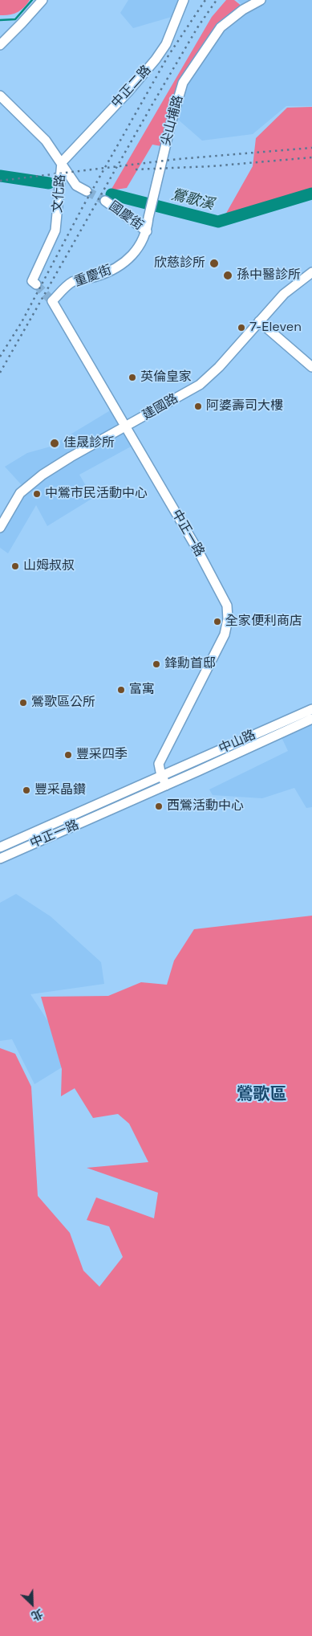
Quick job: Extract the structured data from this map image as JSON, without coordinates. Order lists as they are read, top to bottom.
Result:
{
  "streets": {
    "main road": [
      "中正二路",
      "尖山埔路",
      "文化路",
      "國慶街",
      "重慶街",
      "建國路",
      "中正一路",
      "中山路"
    ]
  },
  "crossings": [
    ["中正二路", "文化路"],
    ["尖山埔路", "國慶街"],
    ["尖山埔路", "重慶街"],
    ["國慶街", "重慶街"],
    ["重慶街", "中正一路"],
    ["建國路", "中正一路"],
    ["中正一路", "中山路"]
  ],
  "districts": ["鶯歌區"],
  "water": ["鶯歌溪"],
  "places": [
    "欣慈診所",
    "孫中醫診所",
    "7-Eleven",
    "英倫皇家",
    "阿婆壽司大樓",
    "佳晟診所",
    "中鶯市民活動中心",
    "山姆叔叔",
    "全家便利商店",
    "鋒勳首邸",
    "富寓",
    "鶯歌區公所",
    "豐采四季",
    "豐采晶鑽",
    "西鶯活動中心"
  ],
  "north": "bottom right"
}
